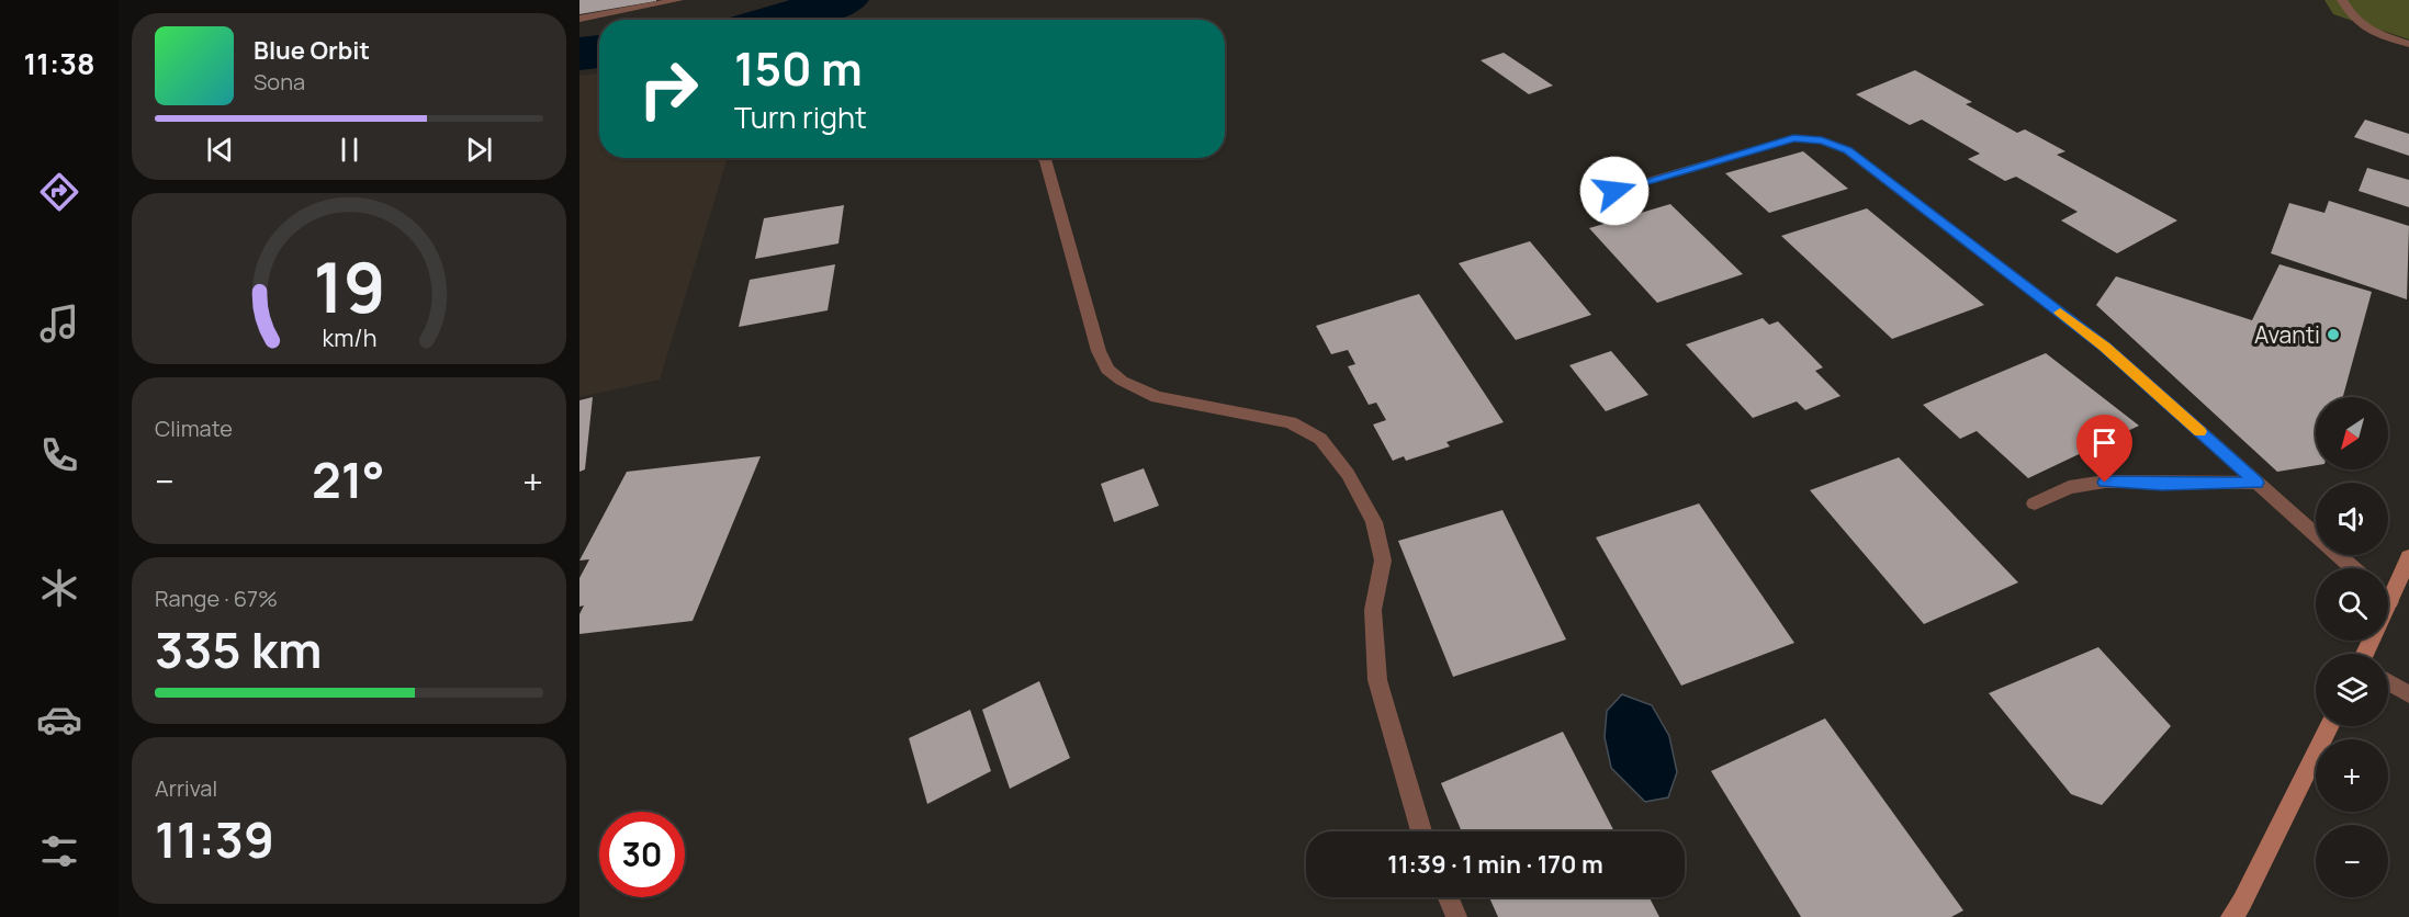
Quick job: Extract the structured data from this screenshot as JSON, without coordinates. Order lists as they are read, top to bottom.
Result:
{
  "places": ["Avanti"],
  "north": "bottom left",
  "page": {
    "tabs": "11:38",
    "turn": ["150 m", "Turn right"],
    "song": ["Blue Orbit", "Sona"],
    "tile": [
      "Climate",
      ["Range · 67%", "335 km"],
      ["Arrival", "11:39"]
    ],
    "map_buttons": ["+", "−"],
    "heat": ["−", "21°", "+"],
    "limit": "30",
    "trip": "11:39 · 1 min · 170 m",
    "gauge": ["19", "km/h"]
  }
}
